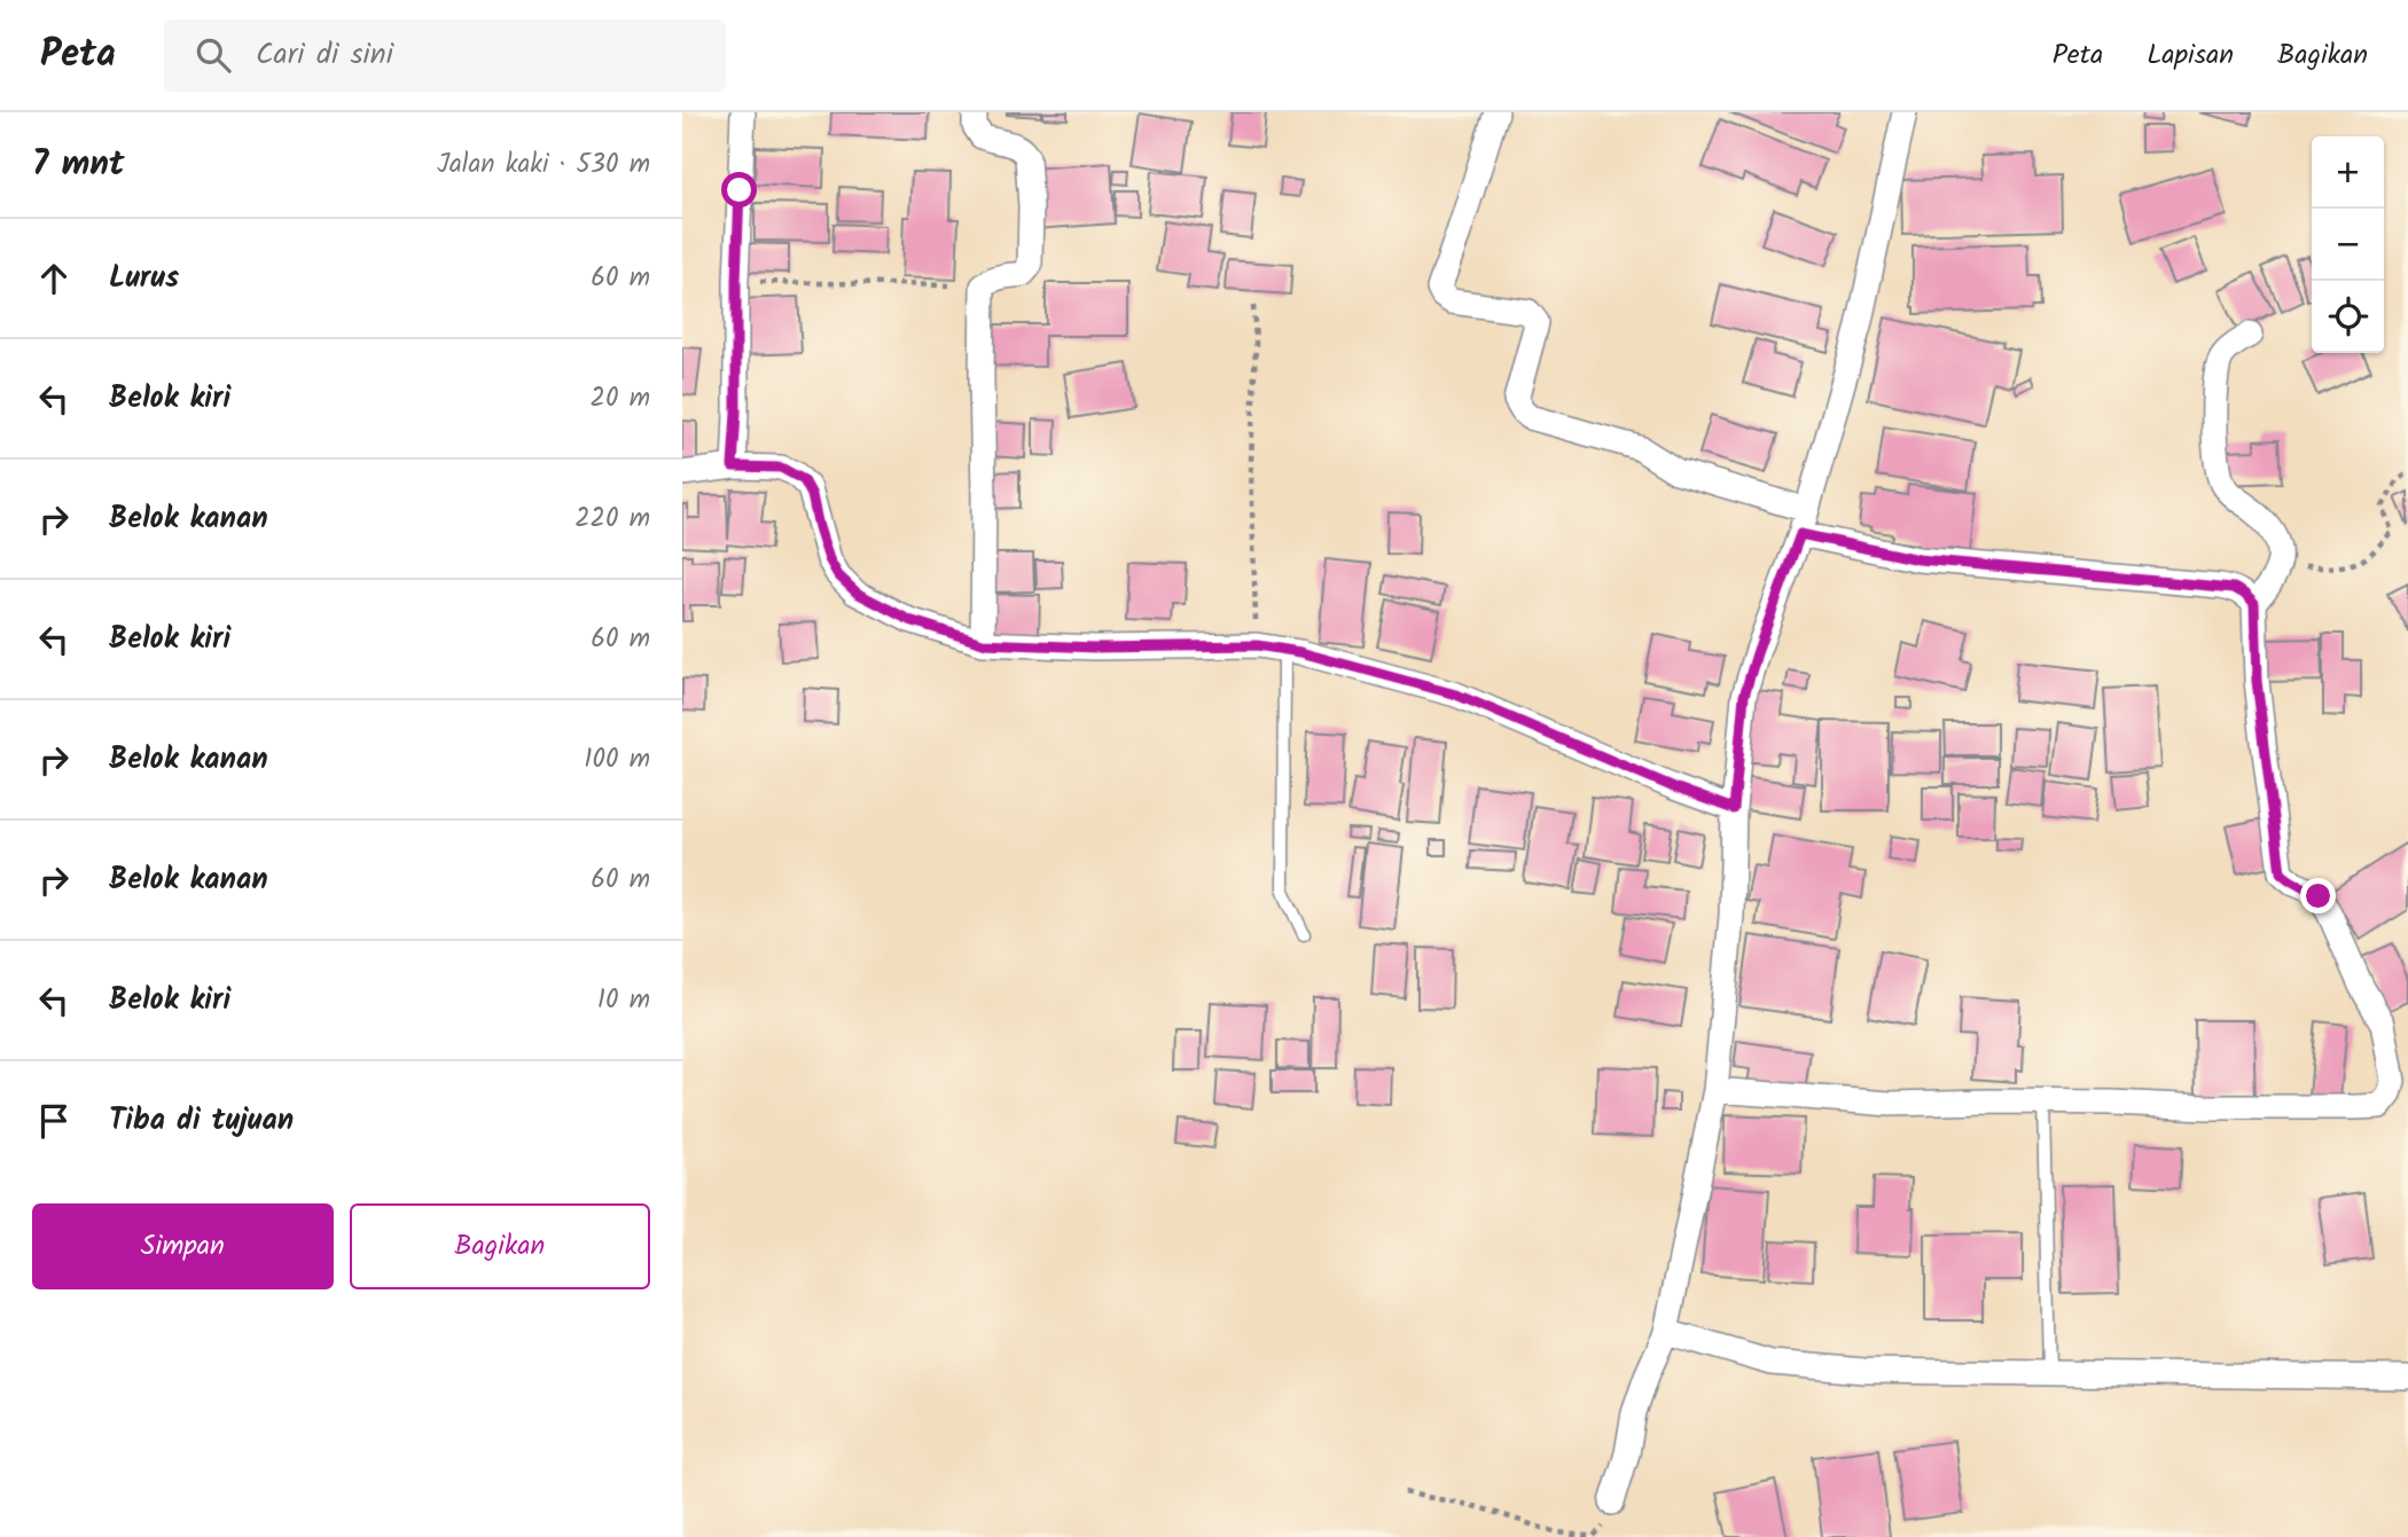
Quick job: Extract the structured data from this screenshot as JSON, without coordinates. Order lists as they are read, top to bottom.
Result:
{
  "page": {
    "header": "Peta",
    "search": "Cari di sini",
    "nav": ["Peta", "Lapisan", "Bagikan"],
    "heading": ["7 mnt", "Jalan kaki · 530 m"],
    "map_buttons": ["+", "−"],
    "list": [
      ["Lurus", "60 m"],
      ["Belok kiri", "20 m"],
      ["Belok kanan", "220 m"],
      ["Belok kiri", "60 m"],
      ["Belok kanan", "100 m"],
      ["Belok kanan", "60 m"],
      ["Belok kiri", "10 m"],
      "Tiba di tujuan"
    ],
    "buttons": ["Simpan", "Bagikan"]
  }
}
